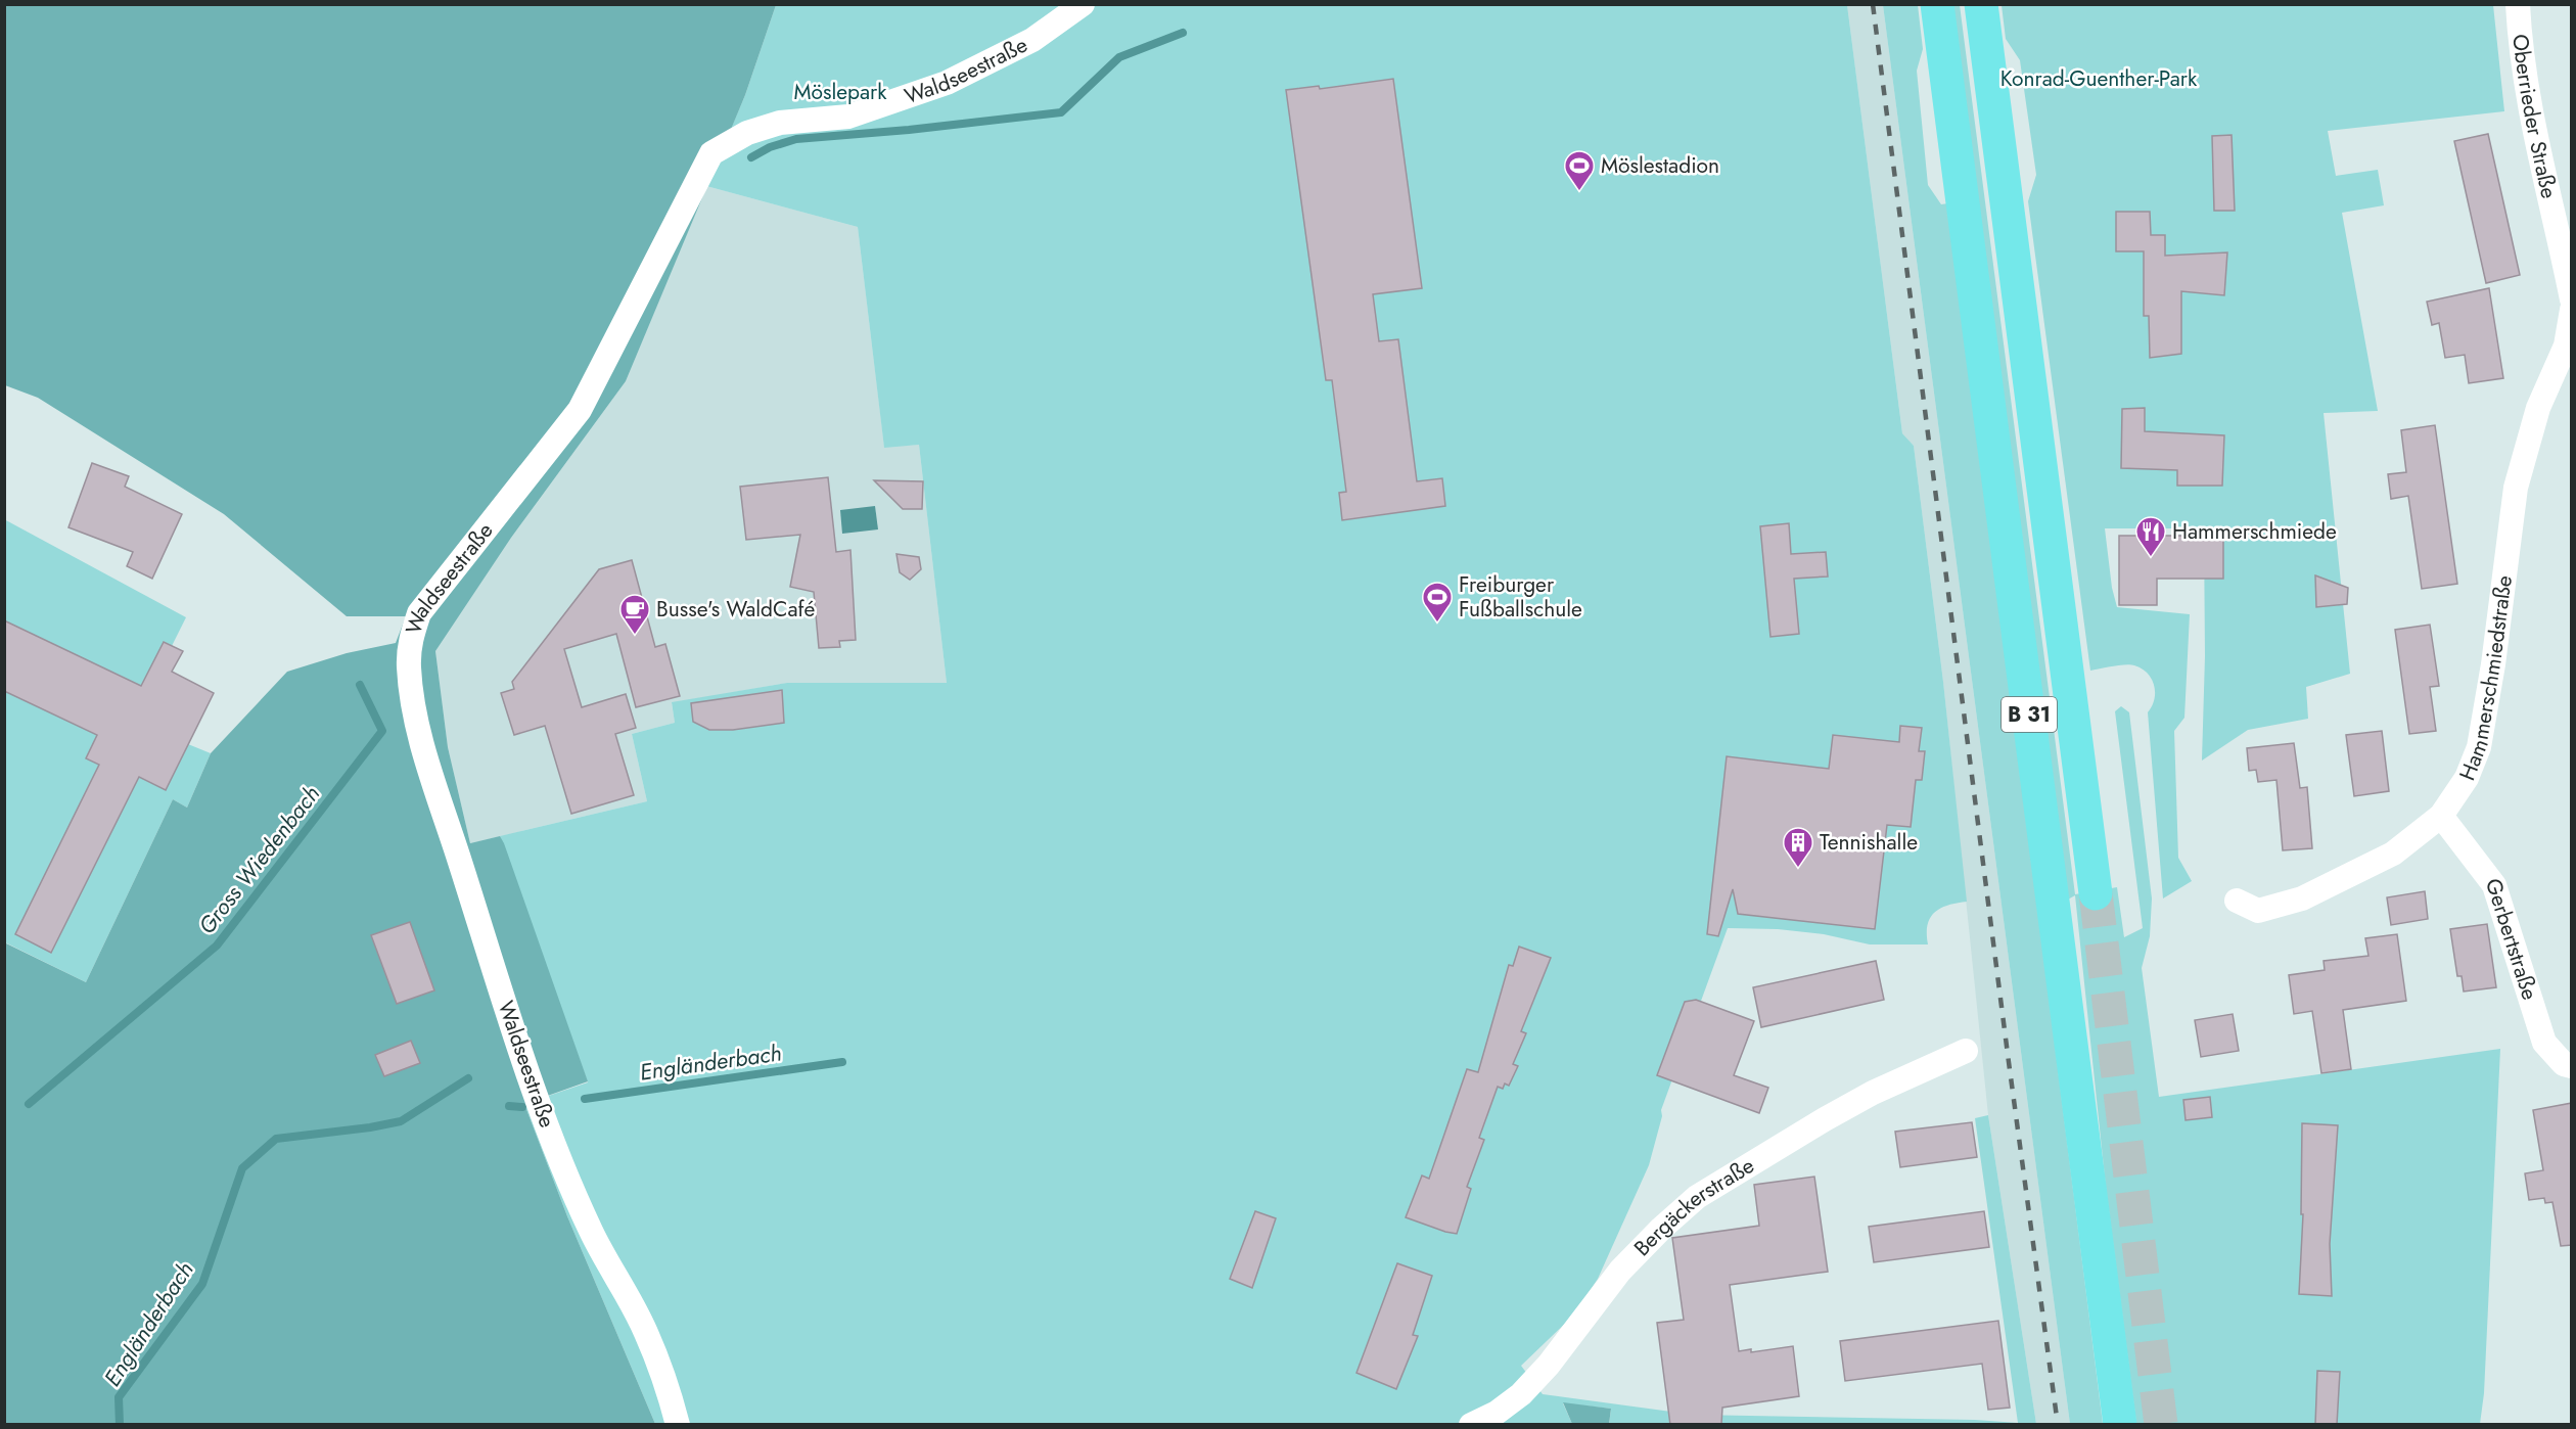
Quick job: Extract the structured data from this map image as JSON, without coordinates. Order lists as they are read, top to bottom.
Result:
{
  "streets": {
    "highway": ["B 31"],
    "street": [
      "Waldseestraße",
      "Oberrieder Straße",
      "Hammerschmiedstraße",
      "Gerbertstraße",
      "Bergäckerstraße"
    ]
  },
  "crossings": [
    ["Hammerschmiedstraße", "Gerbertstraße"]
  ],
  "water": ["Gross Wiedenbach", "Engländerbach"],
  "parks": ["Konrad-Guenther-Park", "Möslepark"],
  "places": {
    "sports": ["Möslestadion", "Freiburger Fußballschule"],
    "restaurant": ["Hammerschmiede"],
    "cafe": ["Busse's WaldCafé"],
    "building": ["Tennishalle"]
  }
}
